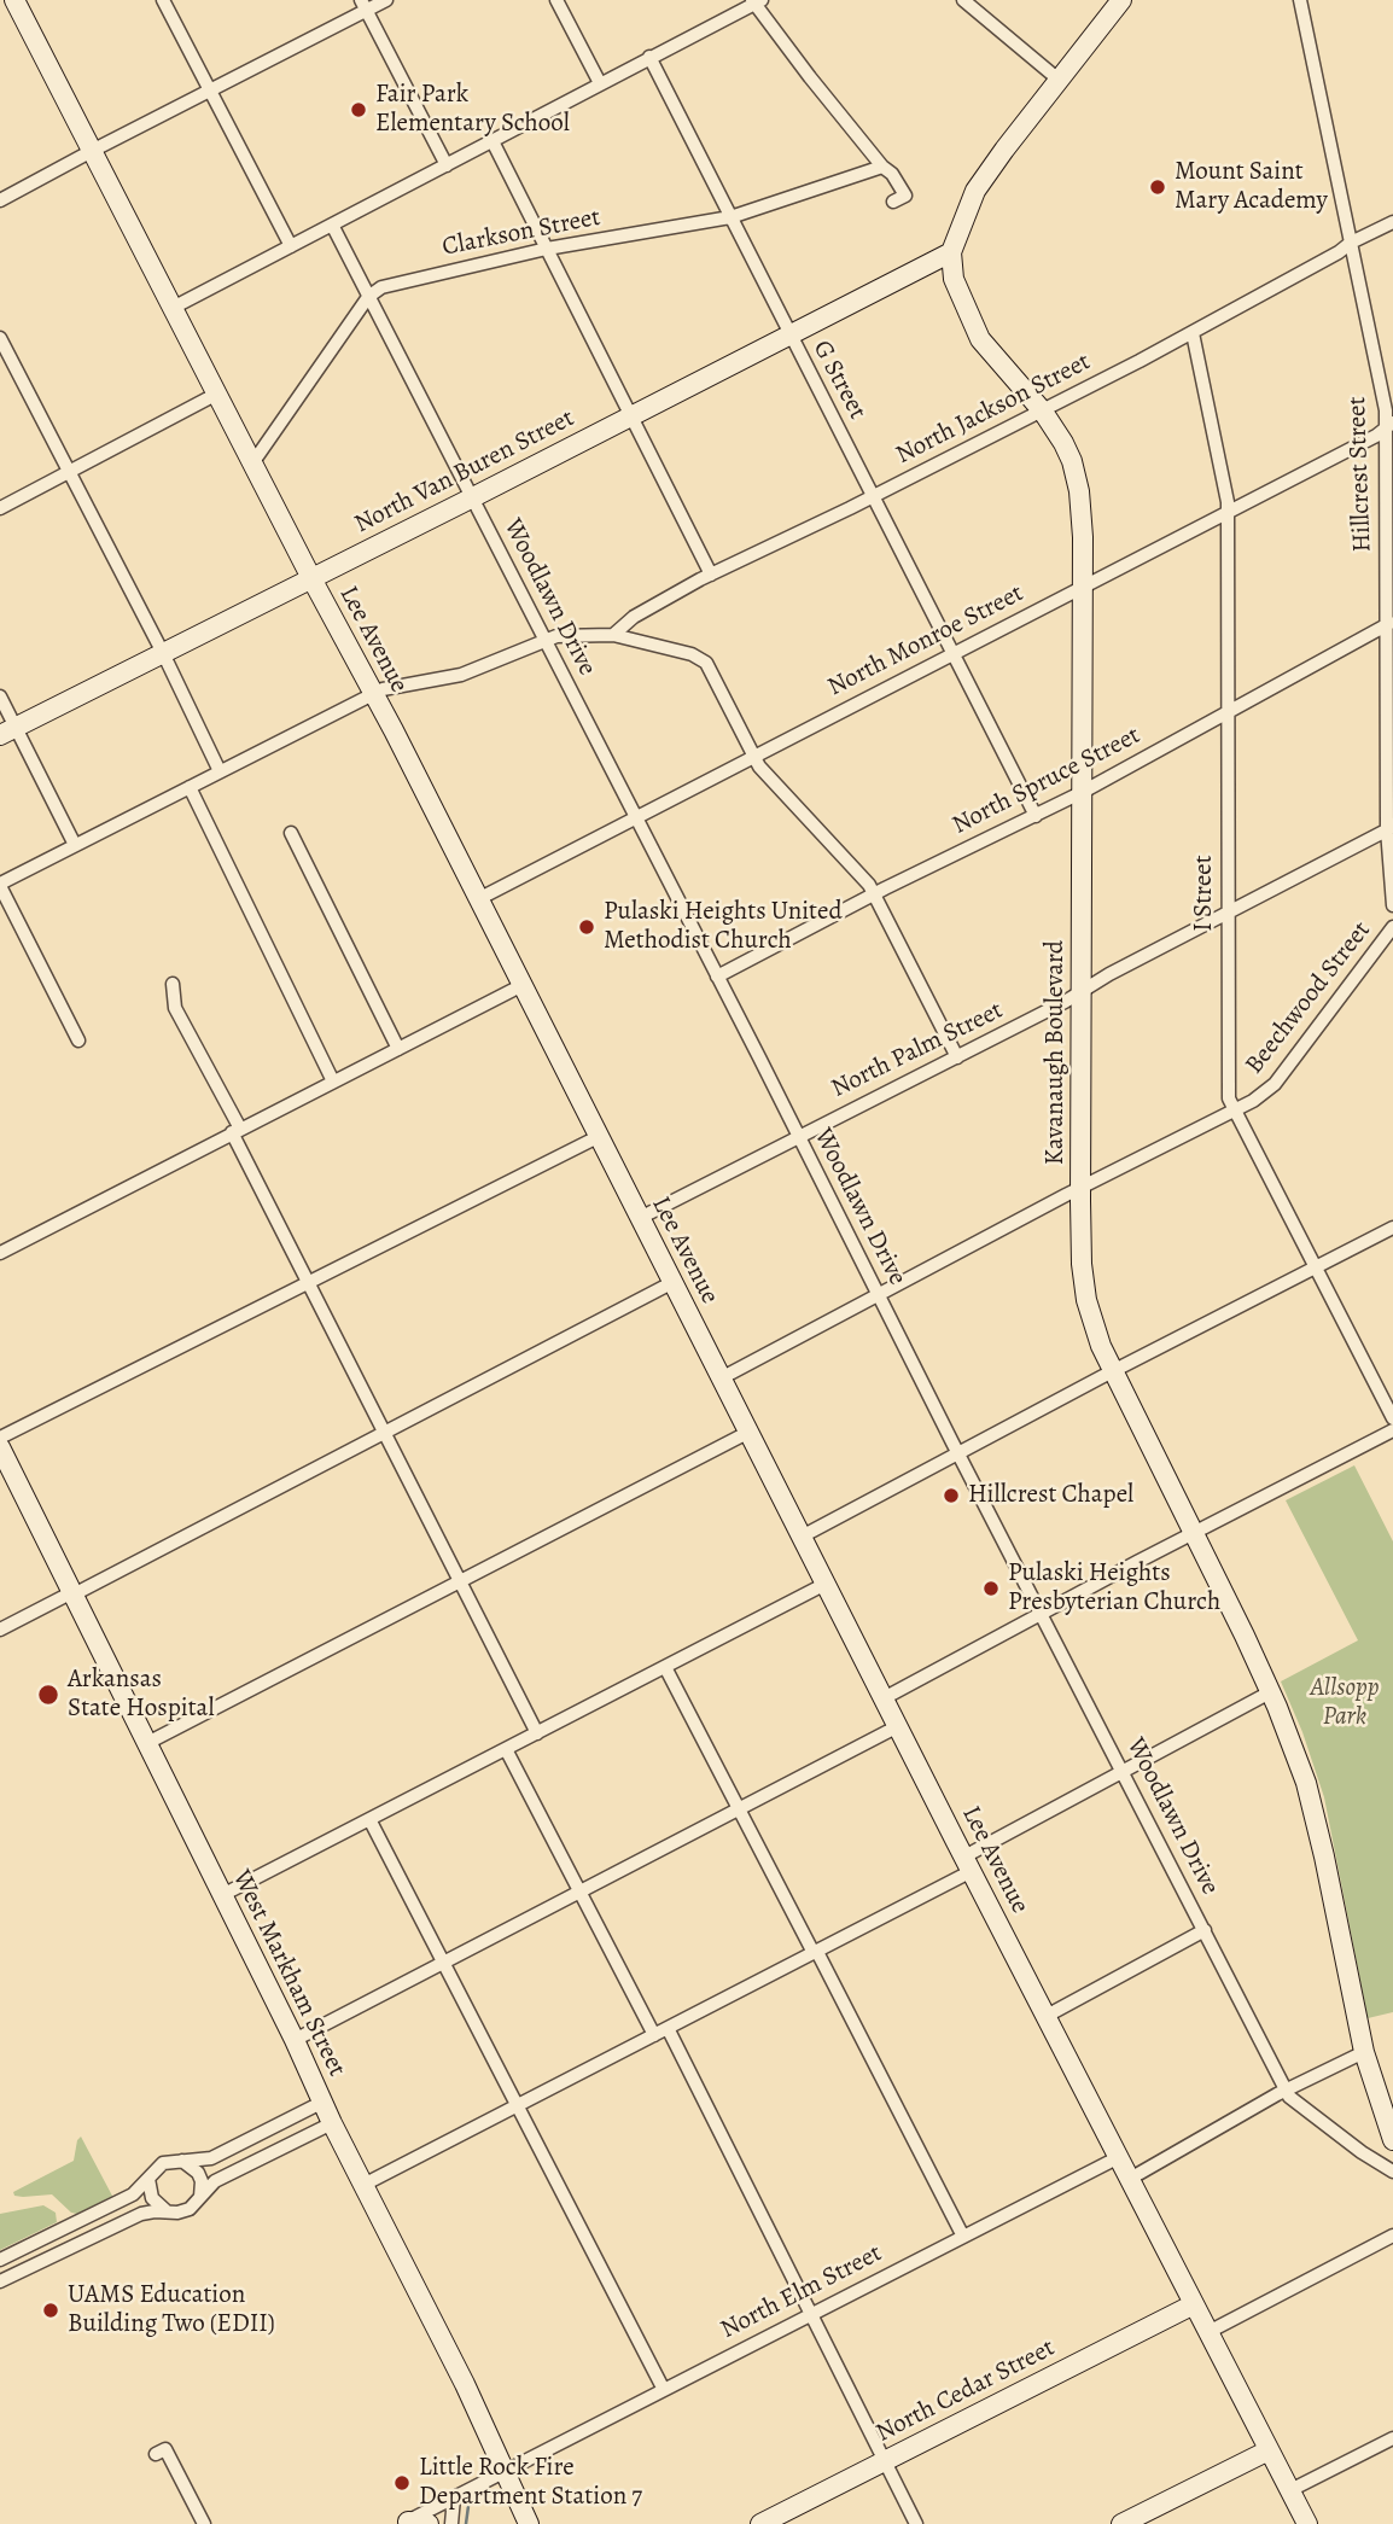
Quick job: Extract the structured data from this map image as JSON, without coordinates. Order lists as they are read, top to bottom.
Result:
{
  "streets": {
    "street": [
      "Clarkson Street",
      "G Street",
      "North Jackson Street",
      "North Van Buren Street",
      "Hillcrest Street",
      "Woodlawn Drive",
      "Lee Avenue",
      "North Monroe Street",
      "North Spruce Street",
      "I Street",
      "Beechwood Street",
      "North Palm Street",
      "Kavanaugh Boulevard",
      "West Markham Street",
      "North Elm Street",
      "North Cedar Street"
    ]
  },
  "crossings": [
    ["Clarkson Street", "G Street"],
    ["Clarkson Street", "Woodlawn Drive"],
    ["G Street", "North Jackson Street"],
    ["G Street", "North Van Buren Street"],
    ["G Street", "North Monroe Street"],
    ["G Street", "North Spruce Street"],
    ["North Jackson Street", "Hillcrest Street"],
    ["North Jackson Street", "I Street"],
    ["North Jackson Street", "Kavanaugh Boulevard"],
    ["North Van Buren Street", "Woodlawn Drive"],
    ["North Van Buren Street", "Lee Avenue"],
    ["North Van Buren Street", "Kavanaugh Boulevard"],
    ["Hillcrest Street", "North Monroe Street"],
    ["Hillcrest Street", "North Spruce Street"],
    ["Hillcrest Street", "North Palm Street"],
    ["Woodlawn Drive", "North Monroe Street"],
    ["Woodlawn Drive", "North Spruce Street"],
    ["Woodlawn Drive", "Beechwood Street"],
    ["Woodlawn Drive", "North Palm Street"],
    ["Lee Avenue", "North Monroe Street"],
    ["Lee Avenue", "Beechwood Street"],
    ["Lee Avenue", "North Palm Street"],
    ["Lee Avenue", "North Elm Street"],
    ["Lee Avenue", "North Cedar Street"],
    ["North Monroe Street", "I Street"],
    ["North Monroe Street", "Kavanaugh Boulevard"],
    ["North Spruce Street", "I Street"],
    ["North Spruce Street", "Kavanaugh Boulevard"],
    ["I Street", "Beechwood Street"],
    ["I Street", "North Palm Street"],
    ["Beechwood Street", "Kavanaugh Boulevard"],
    ["North Palm Street", "Kavanaugh Boulevard"],
    ["West Markham Street", "North Elm Street"]
  ],
  "parks": ["Allsopp Park"],
  "places": [
    "Fair Park Elementary School",
    "Mount Saint Mary Academy",
    "Pulaski Heights United Methodist Church",
    "Hillcrest Chapel",
    "Pulaski Heights Presbyterian Church",
    "Arkansas State Hospital",
    "UAMS Education Building Two (EDII)",
    "Little Rock Fire Department Station 7"
  ]
}
